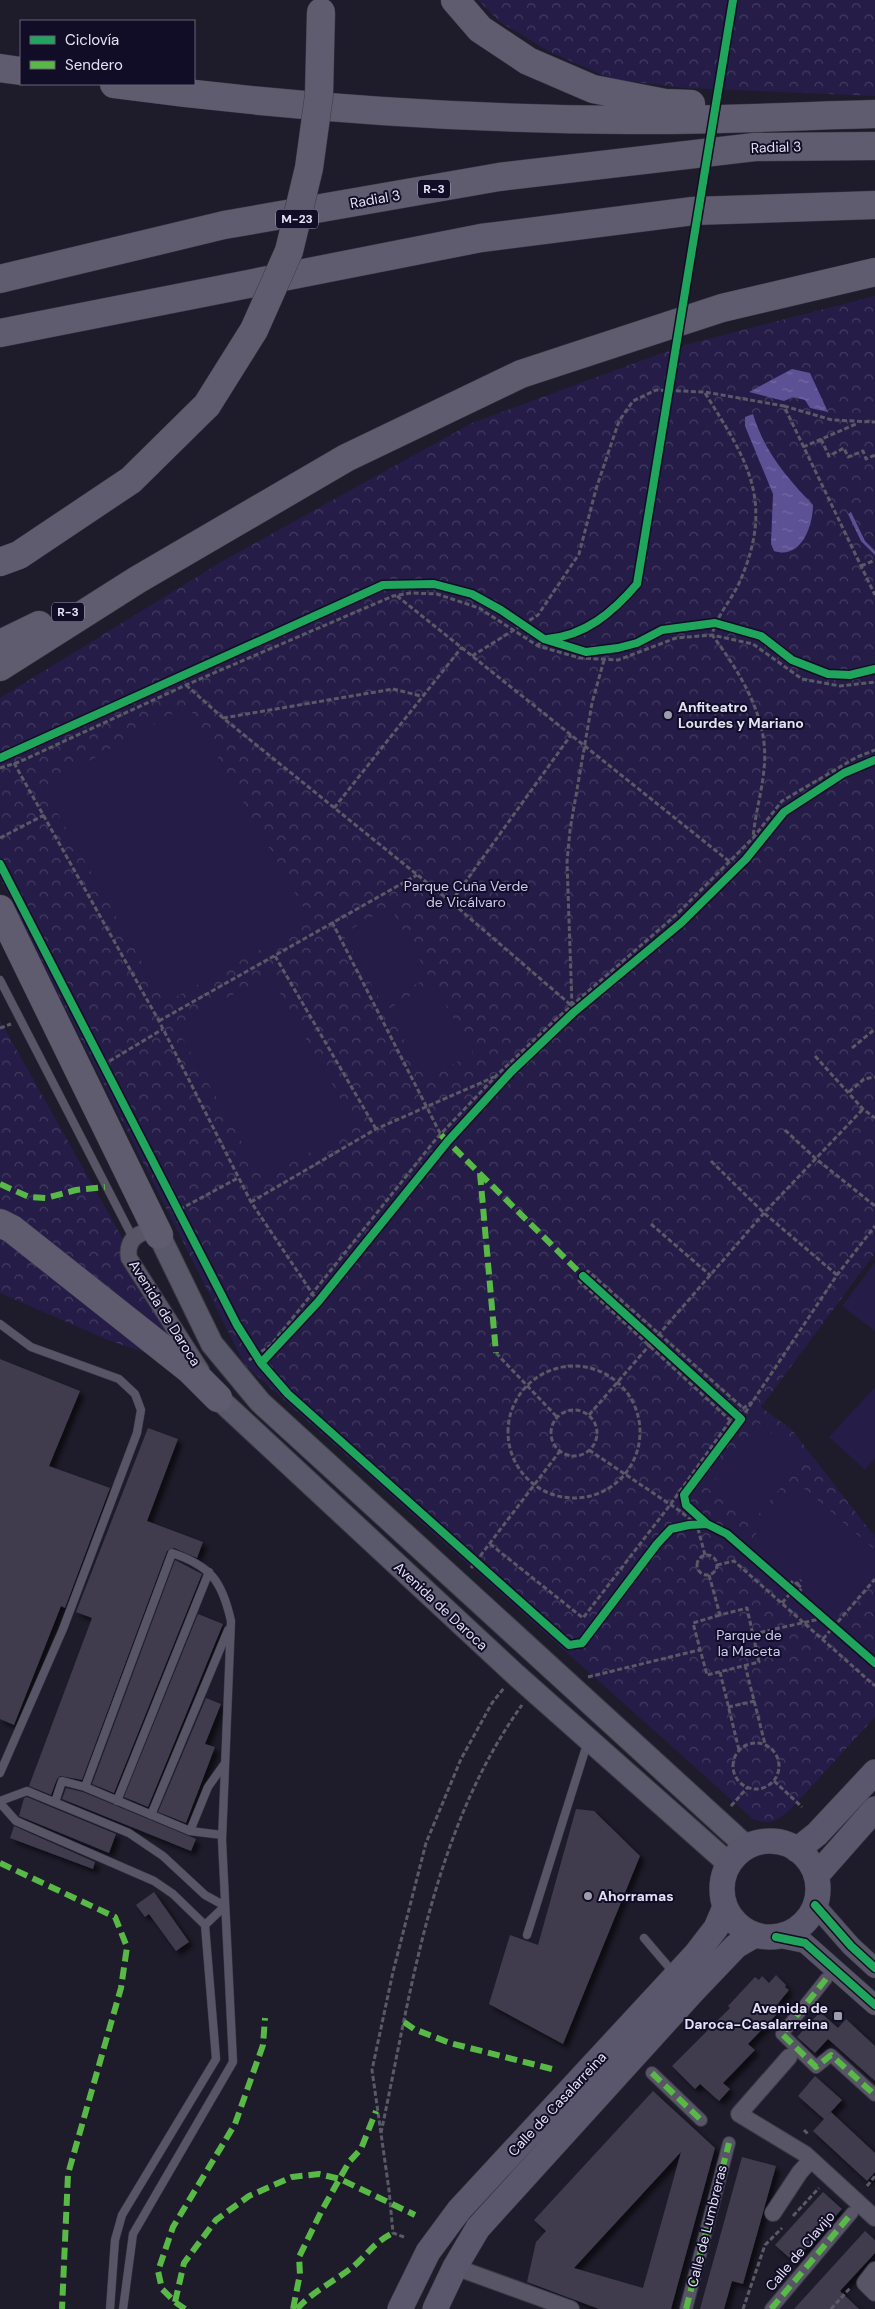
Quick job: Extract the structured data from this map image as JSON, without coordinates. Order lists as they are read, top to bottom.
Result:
{
  "streets": {
    "highway": ["Radial 3", "R-3", "M-23"],
    "main road": ["Avenida de Daroca", "Calle de Casalarreina"],
    "street": ["Calle de Lumbreras", "Calle de Clavijo"]
  },
  "crossings": [
    ["Avenida de Daroca", "Calle de Casalarreina"]
  ],
  "parks": ["Parque Cuña Verde de Vicálvaro", "Parque de la Maceta"],
  "places": {
    "other": ["Anfiteatro Lourdes y Mariano", "Ahorramas"],
    "transit": ["Avenida de Daroca-Casalarreina"]
  },
  "legend": ["Ciclovía", "Sendero"]
}
